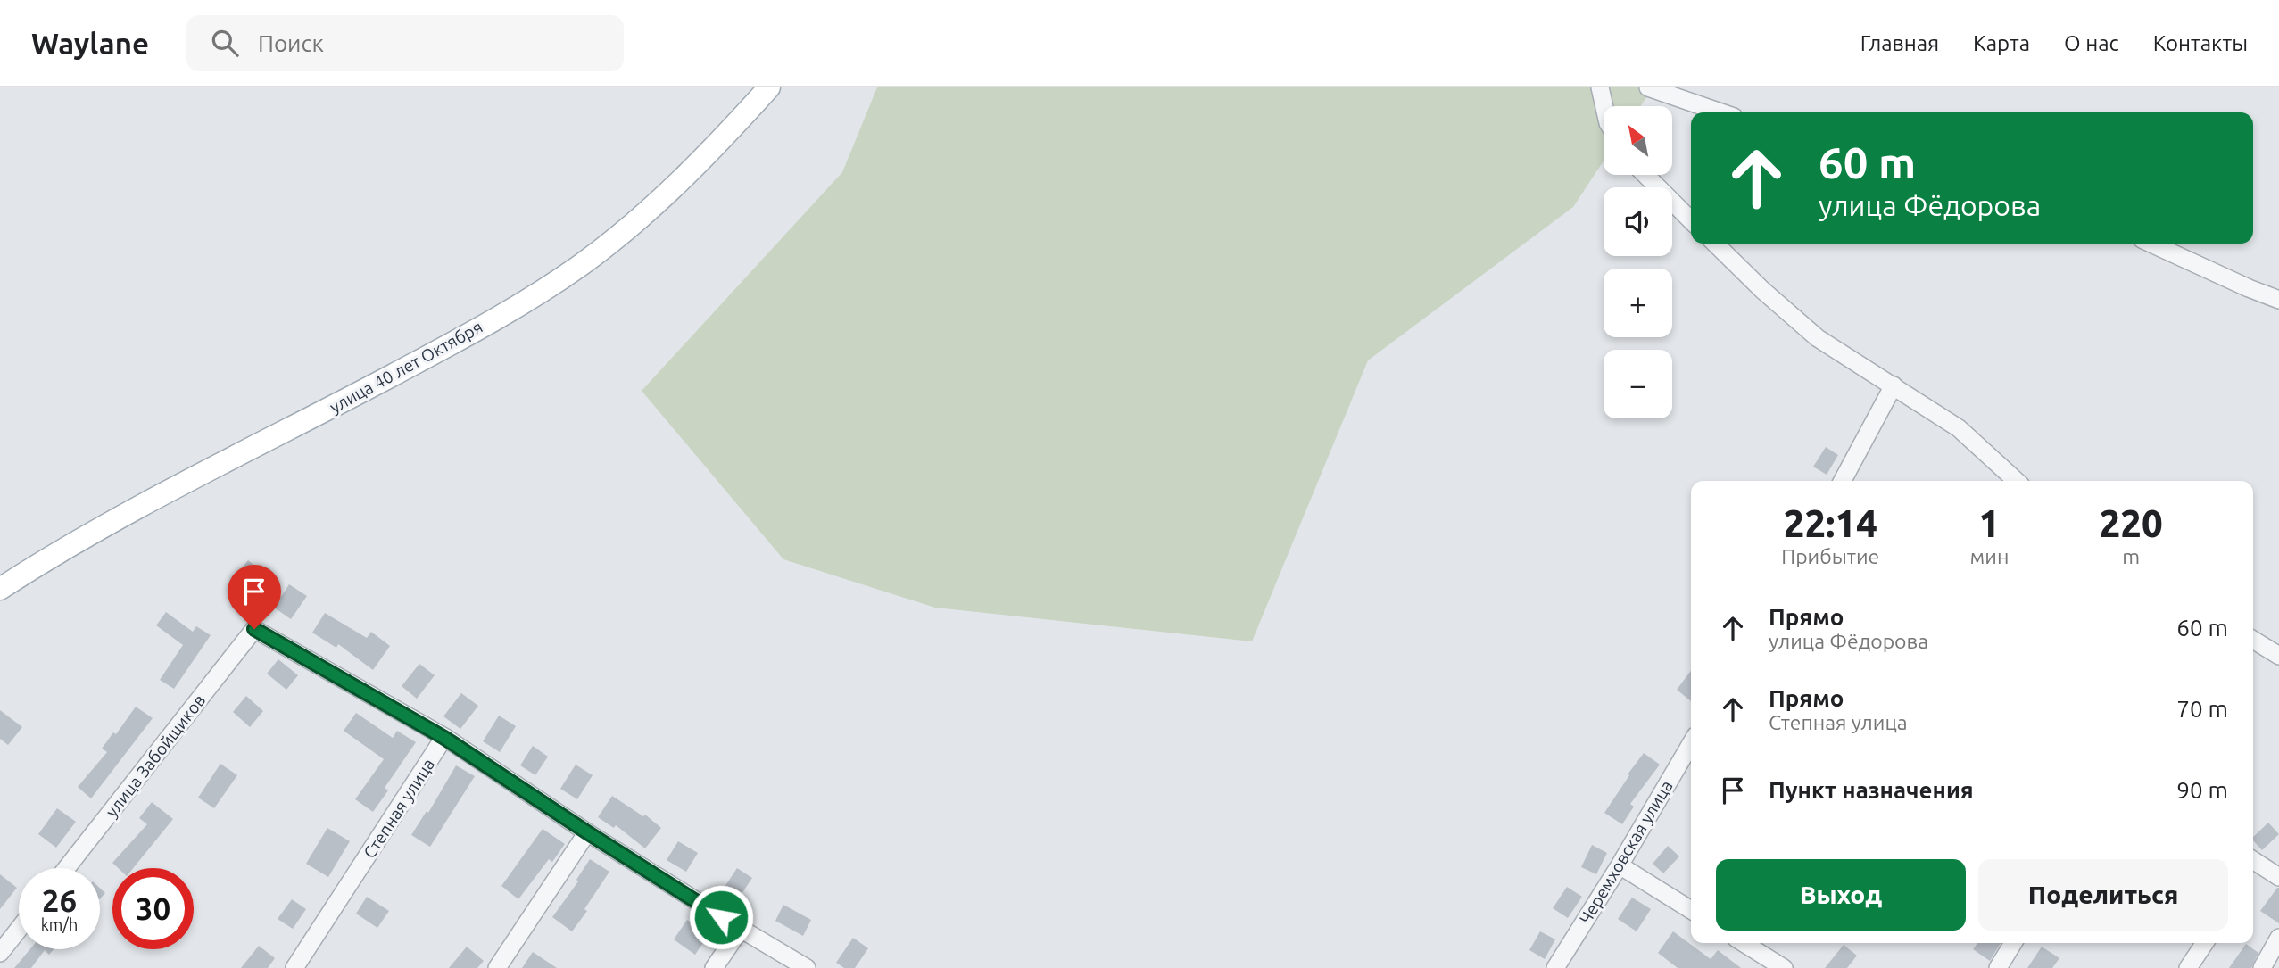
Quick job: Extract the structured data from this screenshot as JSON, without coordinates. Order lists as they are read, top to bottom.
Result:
{
  "streets": {
    "main road": ["улица 40 лет Октября"],
    "street": ["улица Забойщиков", "Степная улица", "Черемховская улица"]
  },
  "crossings": [
    ["улица Забойщиков", "Степная улица"]
  ],
  "north": "top left",
  "page": {
    "header": "Waylane",
    "search": "Поиск",
    "nav": [
      "Главная",
      "Карта",
      "О нас",
      "Контакты"
    ],
    "map_buttons": ["+", "−"],
    "turn": ["60 m", "улица Фёдорова"],
    "eta": [
      "22:14",
      "Прибытие",
      "1",
      "мин",
      "220",
      "m"
    ],
    "list": [
      {
        "name": "Прямо",
        "note": "улица Фёдорова",
        "value": "60 m"
      },
      {
        "name": "Прямо",
        "note": "Степная улица",
        "value": "70 m"
      },
      {
        "name": "Пункт назначения",
        "value": "90 m"
      }
    ],
    "buttons": ["Выход", "Поделиться"],
    "speed": "26 km/h",
    "limit": "30"
  }
}
